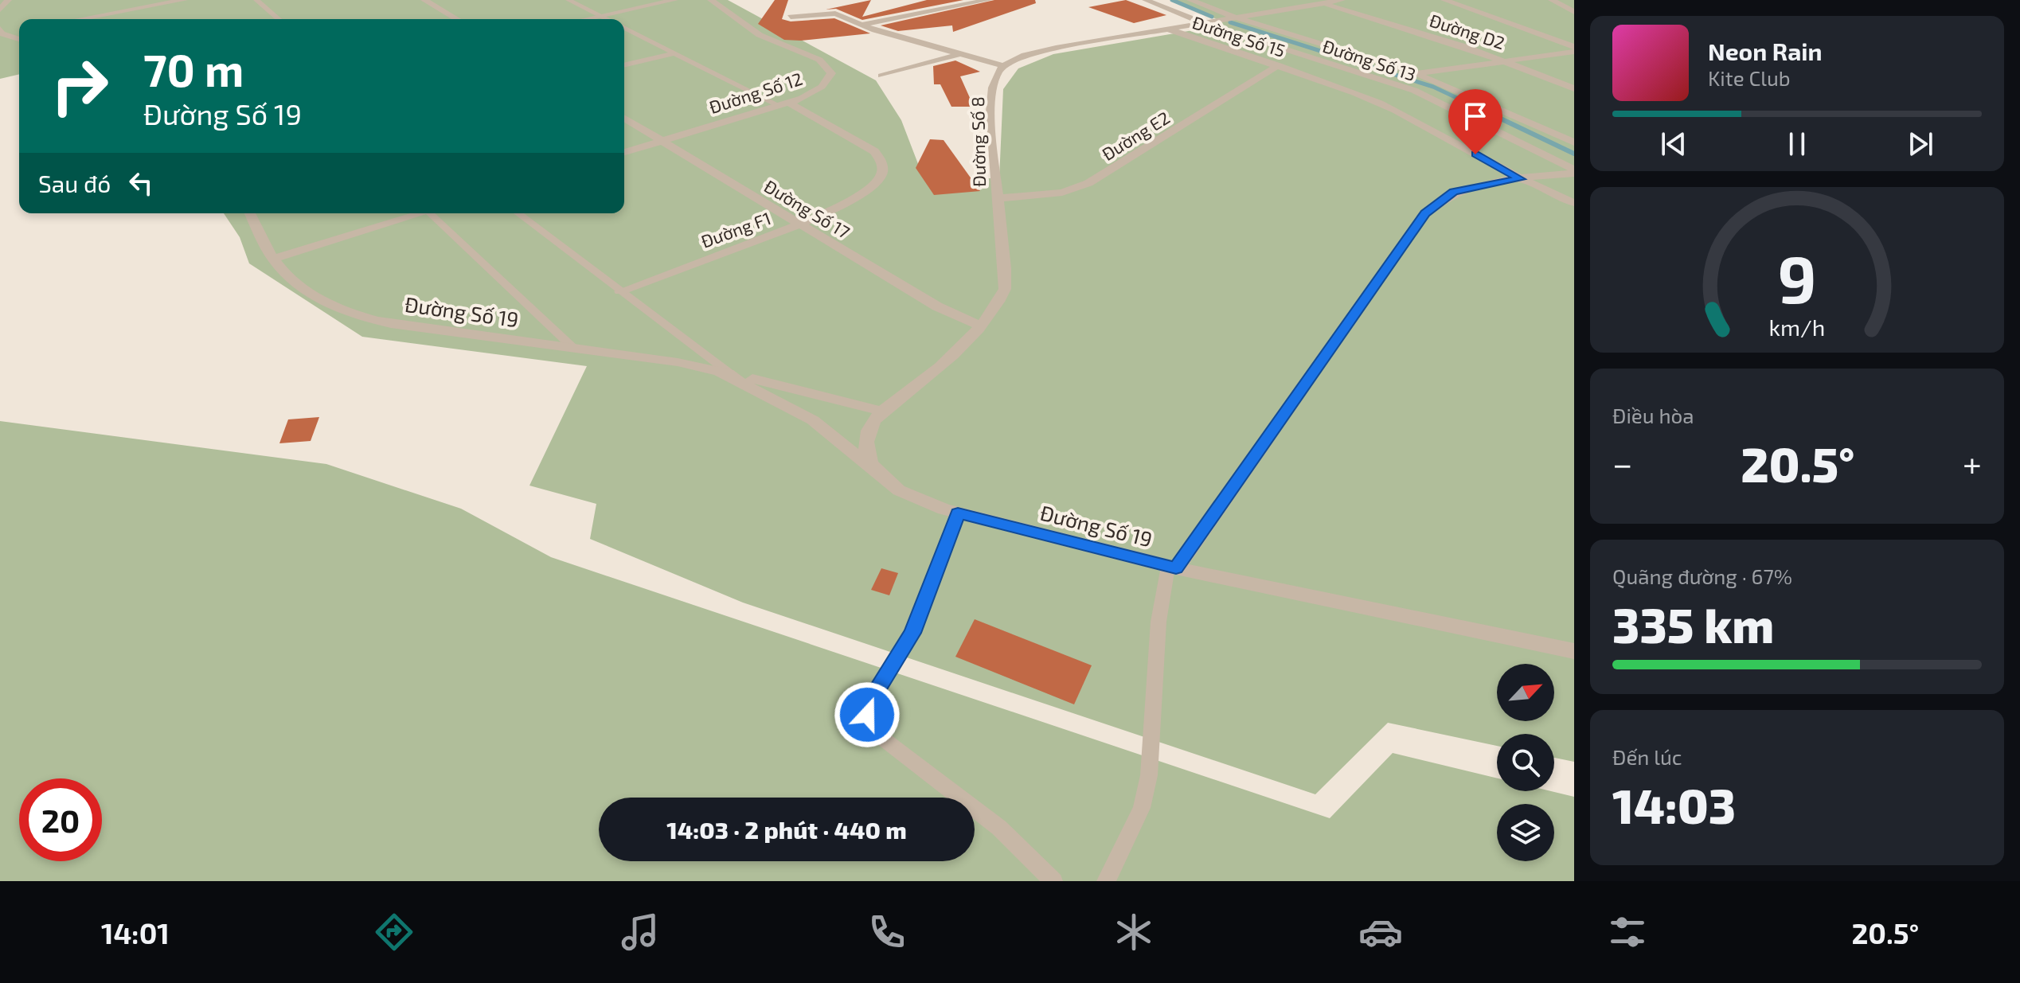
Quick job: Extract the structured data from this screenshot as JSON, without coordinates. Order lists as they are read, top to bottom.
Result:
{
  "streets": {
    "street": [
      "Đường D2",
      "Đường Số 15",
      "Đường Số 13",
      "Đường Số 12",
      "Đường E2",
      "Đường Số 8",
      "Đường Số 17",
      "Đường F1",
      "Đường Số 19"
    ]
  },
  "crossings": [
    ["Đường Số 15", "Đường E2"],
    ["Đường Số 12", "Đường Số 17"],
    ["Đường Số 12", "Đường F1"],
    ["Đường E2", "Đường Số 8"],
    ["Đường Số 8", "Đường Số 17"],
    ["Đường Số 8", "Đường Số 19"],
    ["Đường Số 17", "Đường F1"]
  ],
  "north": "top right",
  "page": {
    "turn": ["70 m", "Đường Số 19"],
    "song": ["Neon Rain", "Kite Club"],
    "then": "Sau đó",
    "tile": [
      "Điều hòa",
      ["Quãng đường · 67%", "335 km"],
      ["Đến lúc", "14:03"]
    ],
    "heat": ["−", "20.5°", "+"],
    "limit": "20",
    "trip": "14:03 · 2 phút · 440 m",
    "tabs": ["14:01", "20.5°"],
    "gauge": ["9", "km/h"]
  }
}
